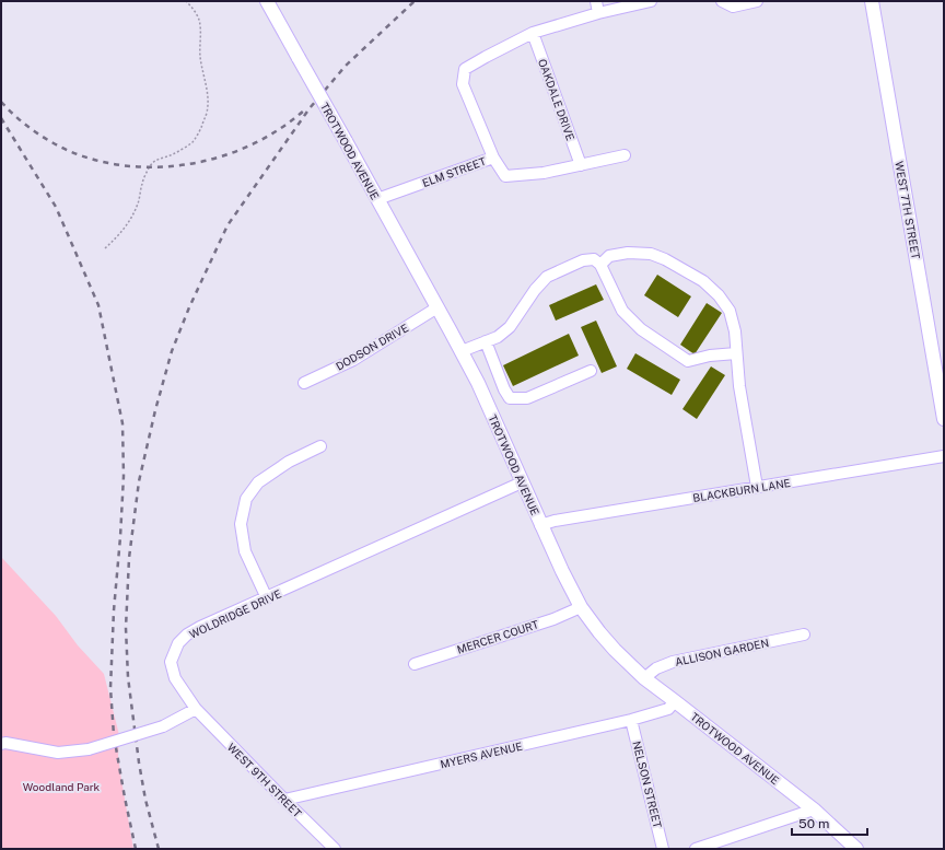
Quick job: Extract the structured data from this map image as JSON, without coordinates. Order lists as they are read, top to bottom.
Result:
{
  "streets": {
    "main road": ["TROTWOOD AVENUE", "WEST 7TH STREET"],
    "street": [
      "OAKDALE DRIVE",
      "ELM STREET",
      "DODSON DRIVE",
      "BLACKBURN LANE",
      "WOLDRIDGE DRIVE",
      "MERCER COURT",
      "ALLISON GARDEN",
      "MYERS AVENUE",
      "WEST 9TH STREET",
      "NELSON STREET"
    ]
  },
  "crossings": [
    ["OAKDALE DRIVE", "ELM STREET"],
    ["TROTWOOD AVENUE", "ELM STREET"],
    ["TROTWOOD AVENUE", "DODSON DRIVE"],
    ["TROTWOOD AVENUE", "BLACKBURN LANE"],
    ["TROTWOOD AVENUE", "WOLDRIDGE DRIVE"],
    ["TROTWOOD AVENUE", "MERCER COURT"],
    ["TROTWOOD AVENUE", "ALLISON GARDEN"],
    ["TROTWOOD AVENUE", "MYERS AVENUE"],
    ["WOLDRIDGE DRIVE", "WEST 9TH STREET"],
    ["MYERS AVENUE", "WEST 9TH STREET"],
    ["MYERS AVENUE", "NELSON STREET"]
  ],
  "parks": ["Woodland Park"],
  "scale_bar": "50 m"
}
